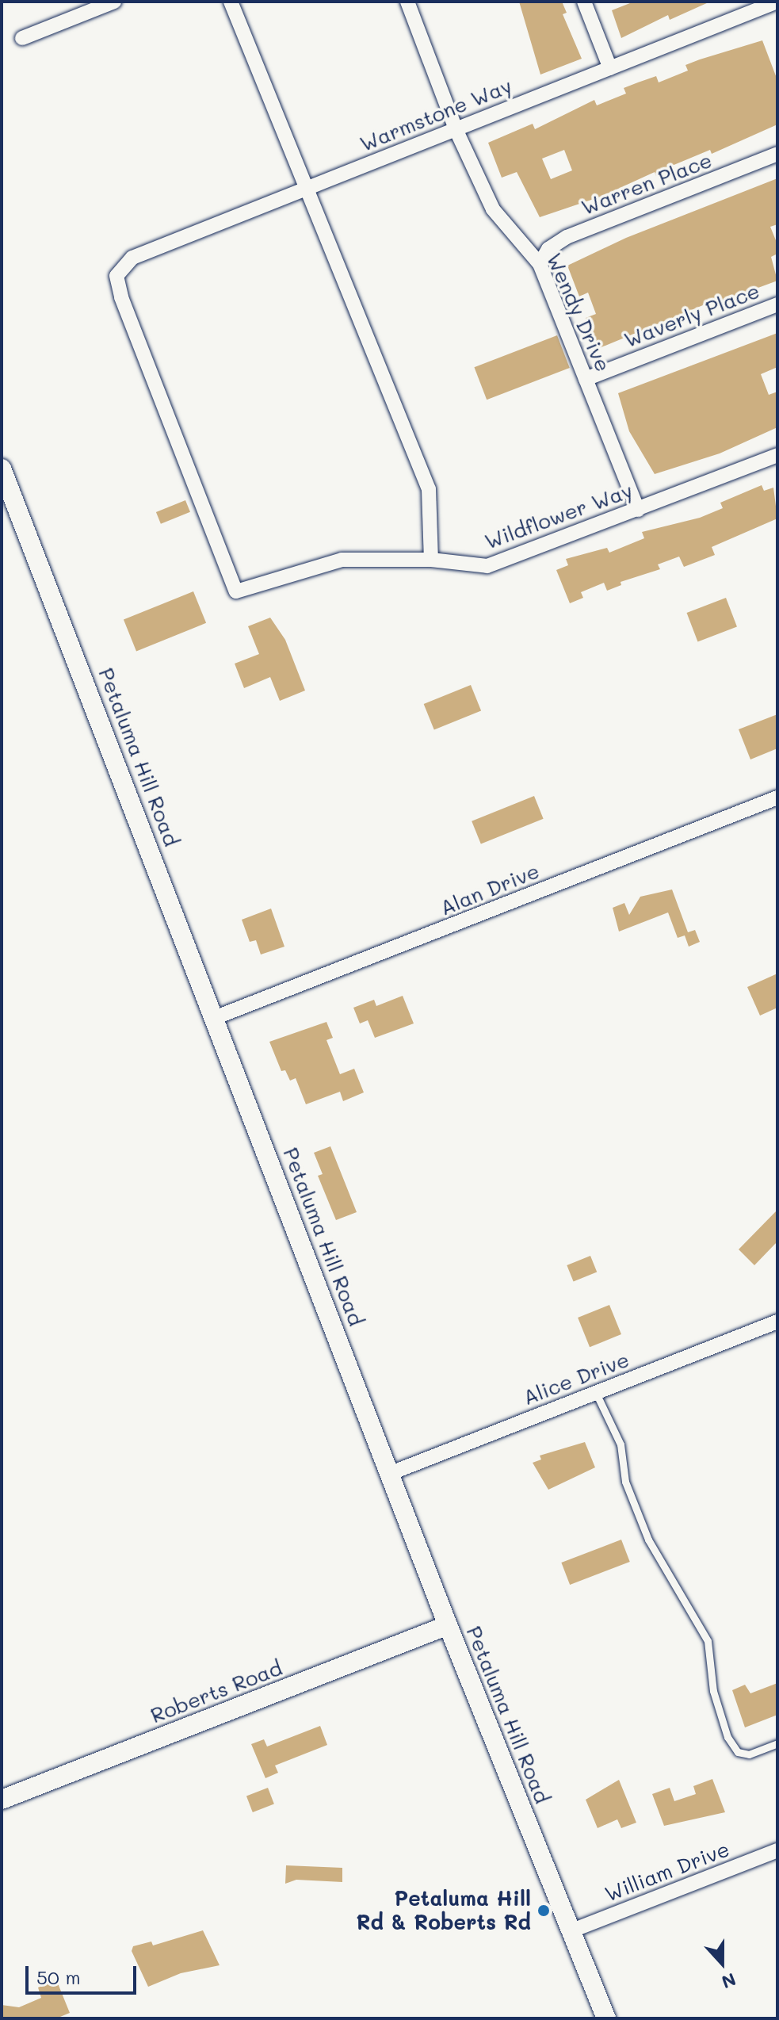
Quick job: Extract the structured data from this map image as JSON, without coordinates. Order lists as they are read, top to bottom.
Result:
{
  "streets": {
    "main road": ["Petaluma Hill Road", "Roberts Road"],
    "street": [
      "Warmstone Way",
      "Warren Place",
      "Wendy Drive",
      "Waverly Place",
      "Wildflower Way",
      "Alan Drive",
      "Alice Drive",
      "William Drive"
    ]
  },
  "crossings": [
    ["Warmstone Way", "Wendy Drive"],
    ["Warmstone Way", "Wildflower Way"],
    ["Warren Place", "Wendy Drive"],
    ["Wendy Drive", "Waverly Place"],
    ["Wendy Drive", "Wildflower Way"],
    ["Petaluma Hill Road", "Alan Drive"],
    ["Petaluma Hill Road", "Alice Drive"],
    ["Petaluma Hill Road", "Roberts Road"],
    ["Petaluma Hill Road", "William Drive"]
  ],
  "places": ["Petaluma Hill Rd & Roberts Rd"],
  "scale_bar": "50 m",
  "north": "bottom"
}
